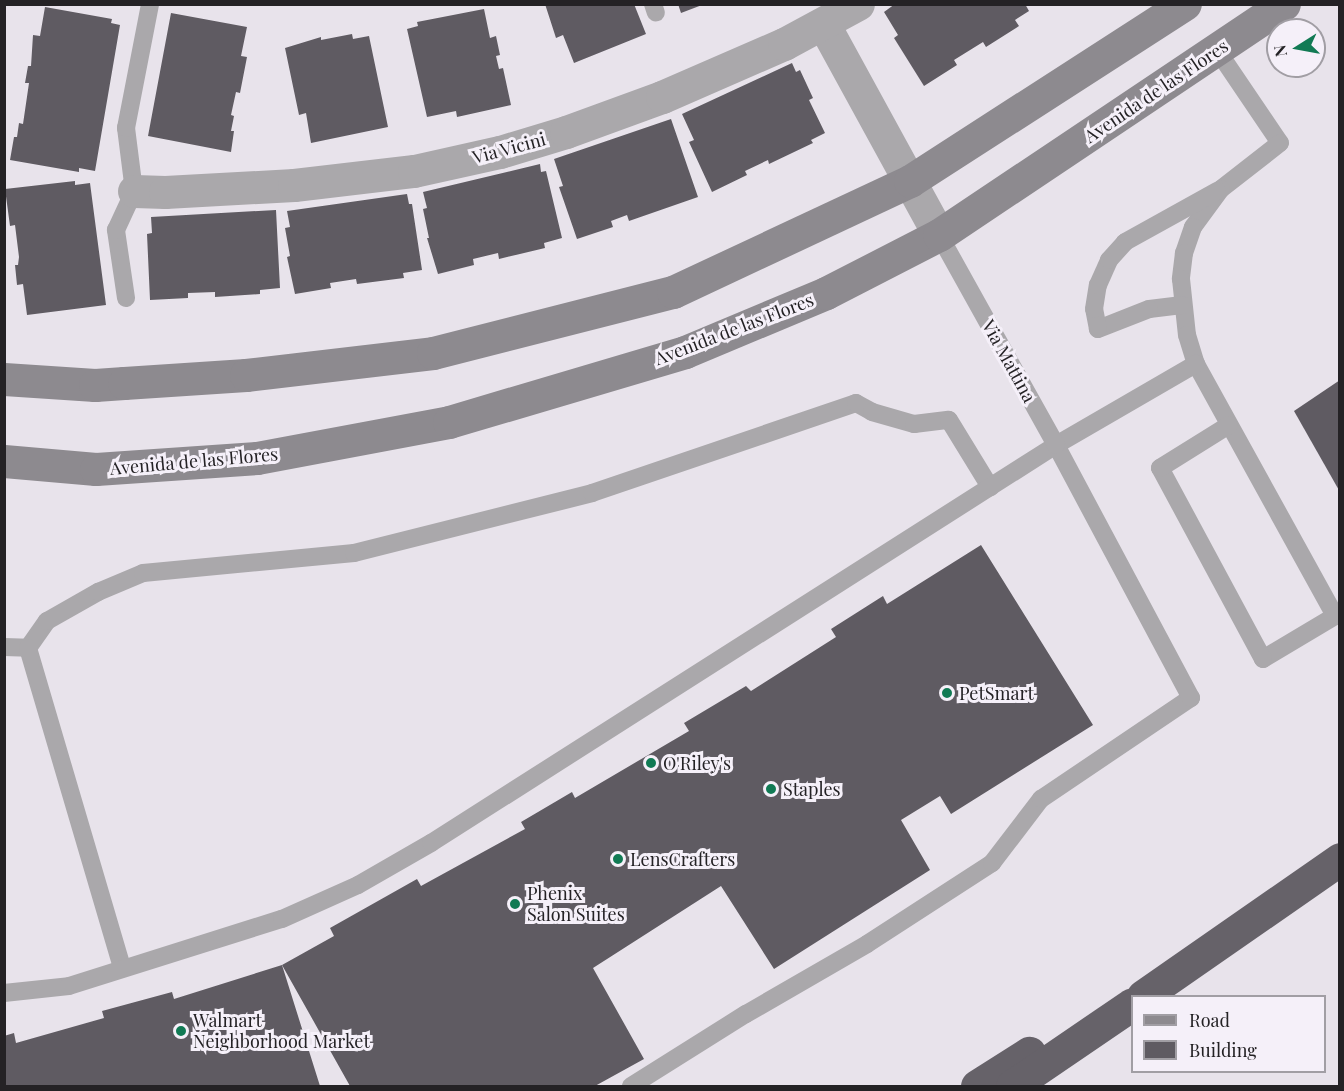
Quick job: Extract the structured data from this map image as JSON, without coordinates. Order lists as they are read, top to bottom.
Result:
{
  "streets": {
    "main road": ["Avenida de las Flores"],
    "street": ["Via Vicini", "Via Mattina"]
  },
  "crossings": [
    ["Avenida de las Flores", "Via Mattina"],
    ["Via Vicini", "Via Mattina"]
  ],
  "places": [
    "PetSmart",
    "O'Riley's",
    "Staples",
    "LensCrafters",
    "Phenix Salon Suites",
    "Walmart Neighborhood Market"
  ],
  "legend": ["Road", "Building"],
  "north": "left"
}
